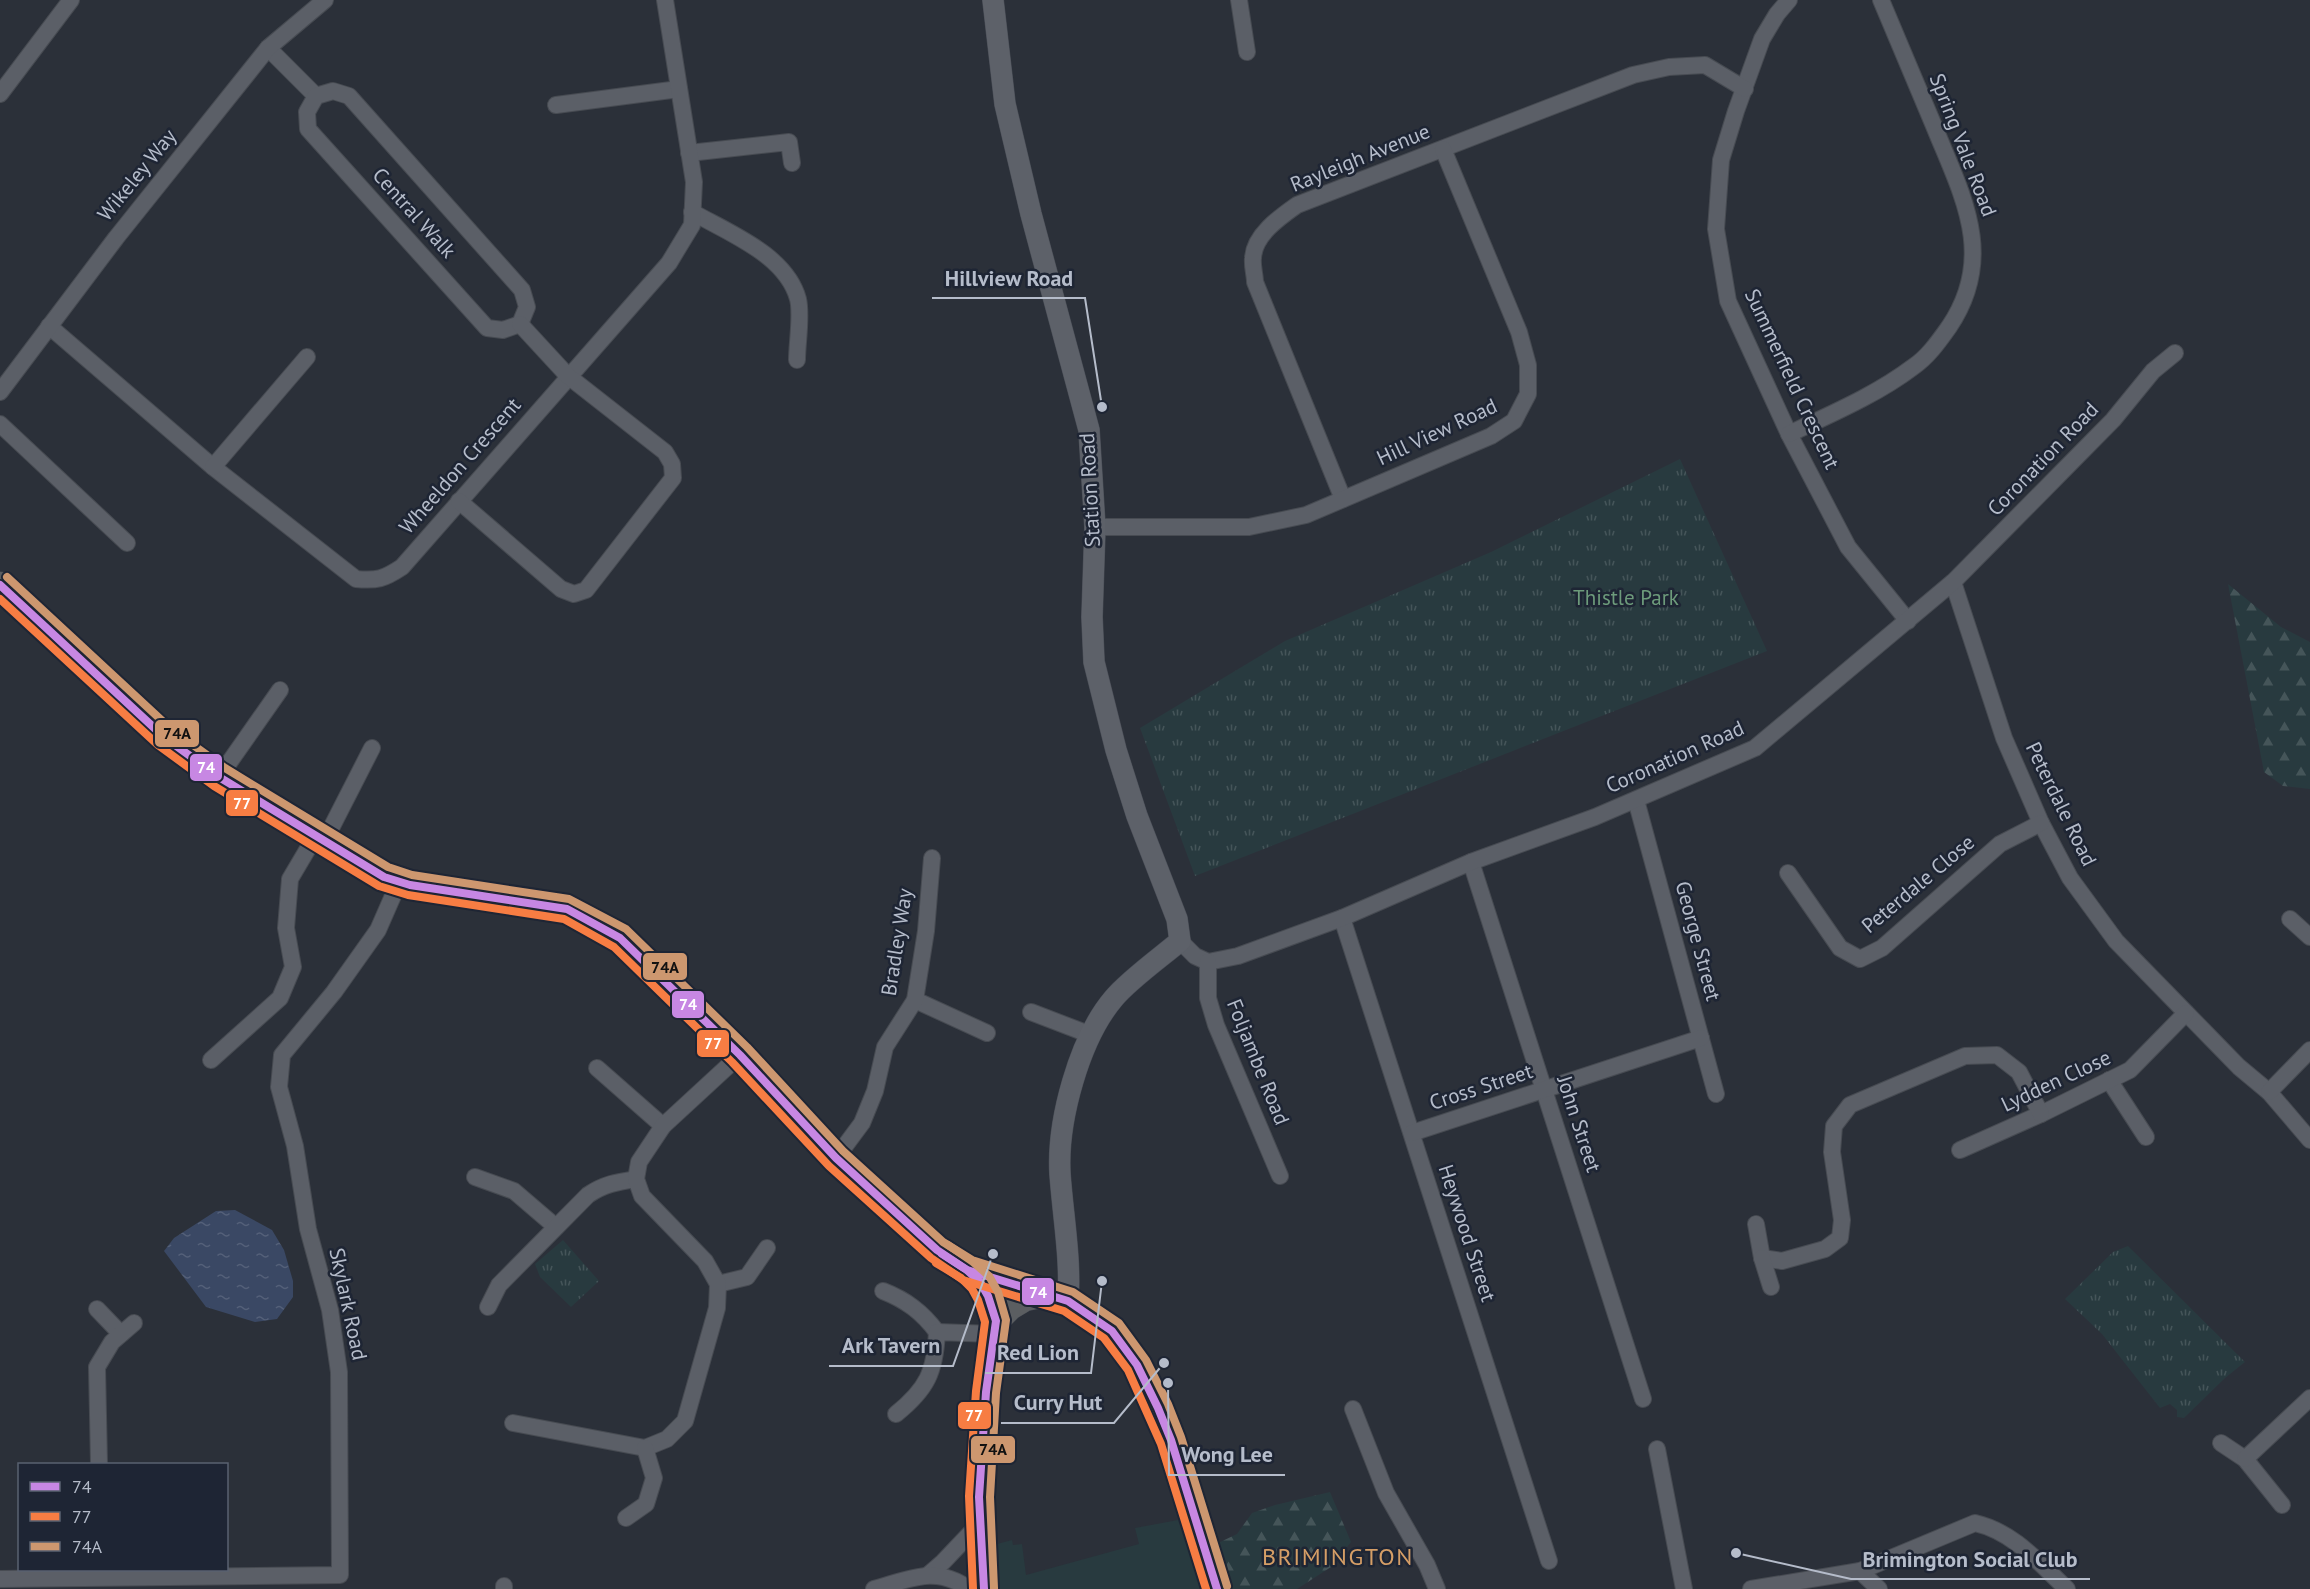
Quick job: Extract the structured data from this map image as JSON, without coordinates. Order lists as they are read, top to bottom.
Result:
{
  "streets": {
    "main road": ["Station Road"],
    "street": [
      "Spring Vale Road",
      "Rayleigh Avenue",
      "Wikeley Way",
      "Central Walk",
      "Summerfield Crescent",
      "Hill View Road",
      "Coronation Road",
      "Wheeldon Crescent",
      "Peterdale Road",
      "Peterdale Close",
      "George Street",
      "Bradley Way",
      "Foljambe Road",
      "Lydden Close",
      "Cross Street",
      "John Street",
      "Heywood Street",
      "Skylark Road"
    ]
  },
  "crossings": [
    ["Spring Vale Road", "Summerfield Crescent"],
    ["Rayleigh Avenue", "Summerfield Crescent"],
    ["Rayleigh Avenue", "Hill View Road"],
    ["Wikeley Way", "Wheeldon Crescent"],
    ["Summerfield Crescent", "Coronation Road"],
    ["Hill View Road", "Station Road"],
    ["Coronation Road", "Peterdale Road"],
    ["Coronation Road", "George Street"],
    ["Coronation Road", "Foljambe Road"],
    ["Coronation Road", "John Street"],
    ["Coronation Road", "Heywood Street"],
    ["Peterdale Road", "Peterdale Close"],
    ["Peterdale Road", "Lydden Close"],
    ["George Street", "Cross Street"],
    ["Cross Street", "John Street"],
    ["Cross Street", "Heywood Street"]
  ],
  "districts": ["BRIMINGTON"],
  "parks": ["Thistle Park"],
  "places": [
    "Hillview Road",
    "Ark Tavern",
    "Red Lion",
    "Curry Hut",
    "Wong Lee",
    "Brimington Social Club"
  ],
  "lines": ["transit line 74A", "transit line 74", "transit line 77"],
  "legend": ["74", "77", "74A"]
}
